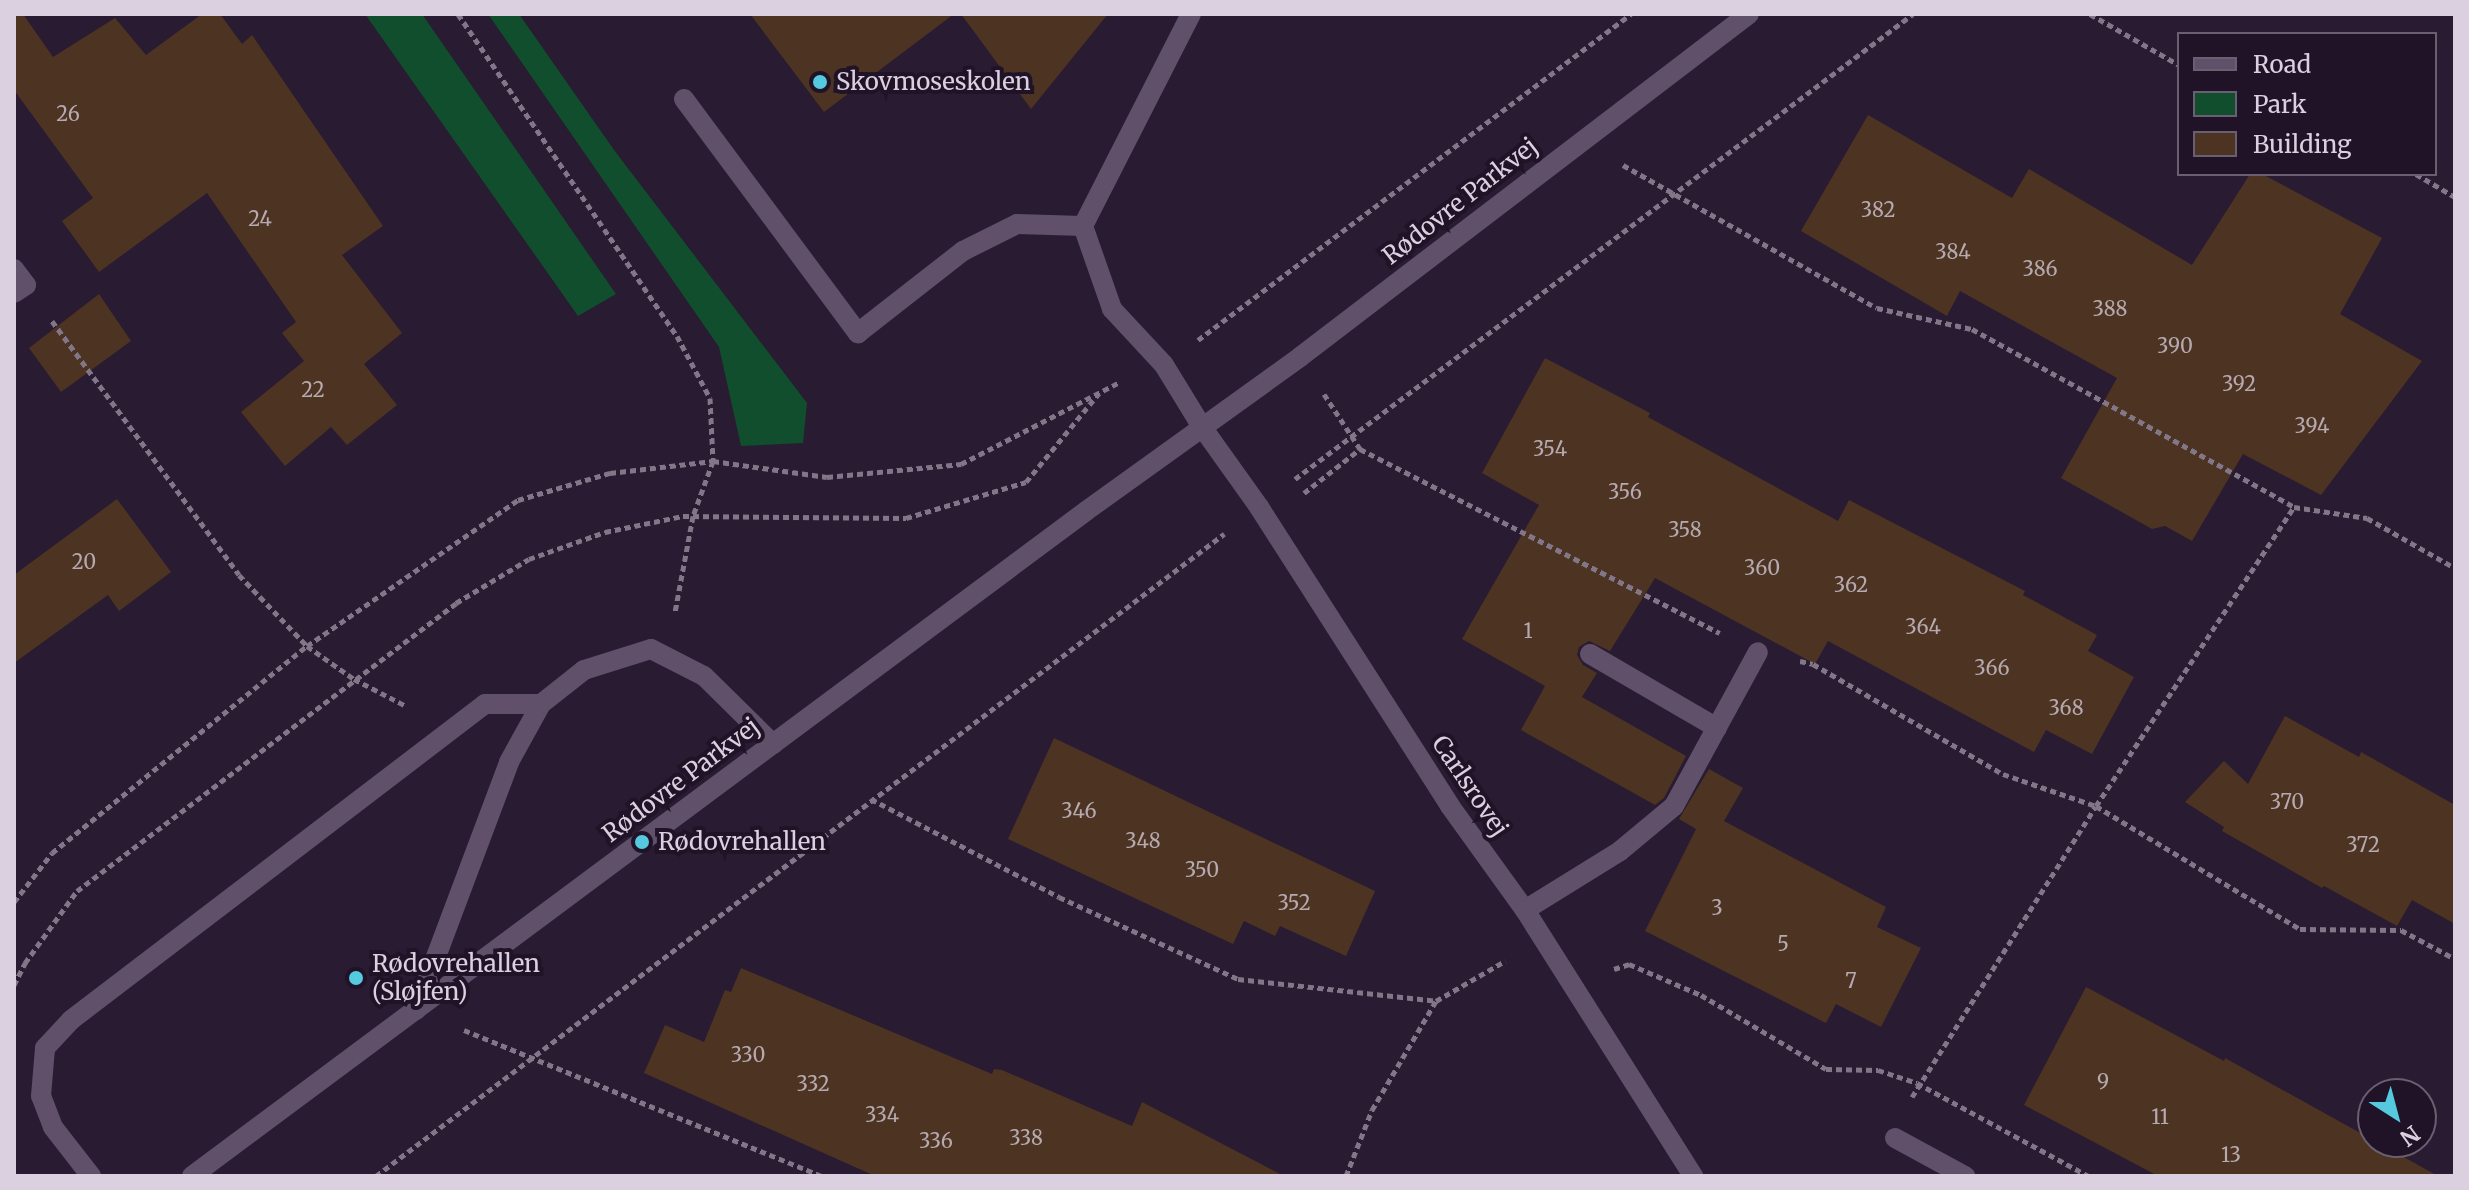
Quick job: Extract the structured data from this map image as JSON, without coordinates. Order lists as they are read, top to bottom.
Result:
{
  "streets": {
    "street": ["Rødovre Parkvej", "Carlsrovej"]
  },
  "crossings": [
    ["Rødovre Parkvej", "Carlsrovej"]
  ],
  "places": ["Skovmoseskolen", "Rødovrehallen", "Rødovrehallen (Sløjfen)"],
  "house_numbers": [
    "26",
    "382",
    "24",
    "384",
    "386",
    "388",
    "390",
    "392",
    "22",
    "394",
    "354",
    "356",
    "358",
    "20",
    "360",
    "362",
    "364",
    "1",
    "366",
    "368",
    "370",
    "346",
    "348",
    "372",
    "350",
    "352",
    "3",
    "5",
    "7",
    "330",
    "9",
    "332",
    "334",
    "11",
    "338",
    "336",
    "13"
  ],
  "legend": ["Road", "Park", "Building"],
  "north": "bottom right"
}
